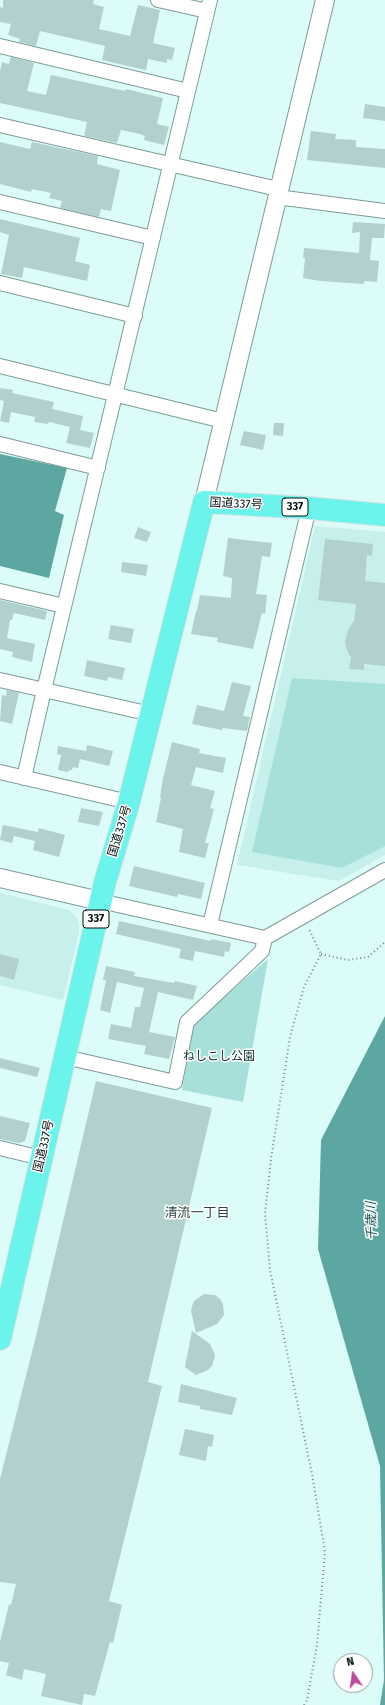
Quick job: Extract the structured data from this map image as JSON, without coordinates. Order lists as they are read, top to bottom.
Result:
{
  "streets": {
    "highway": ["国道337号", "337"]
  },
  "districts": ["清流一丁目"],
  "water": ["千歳川"],
  "parks": ["ねしこし公園"],
  "north": "top"
}
